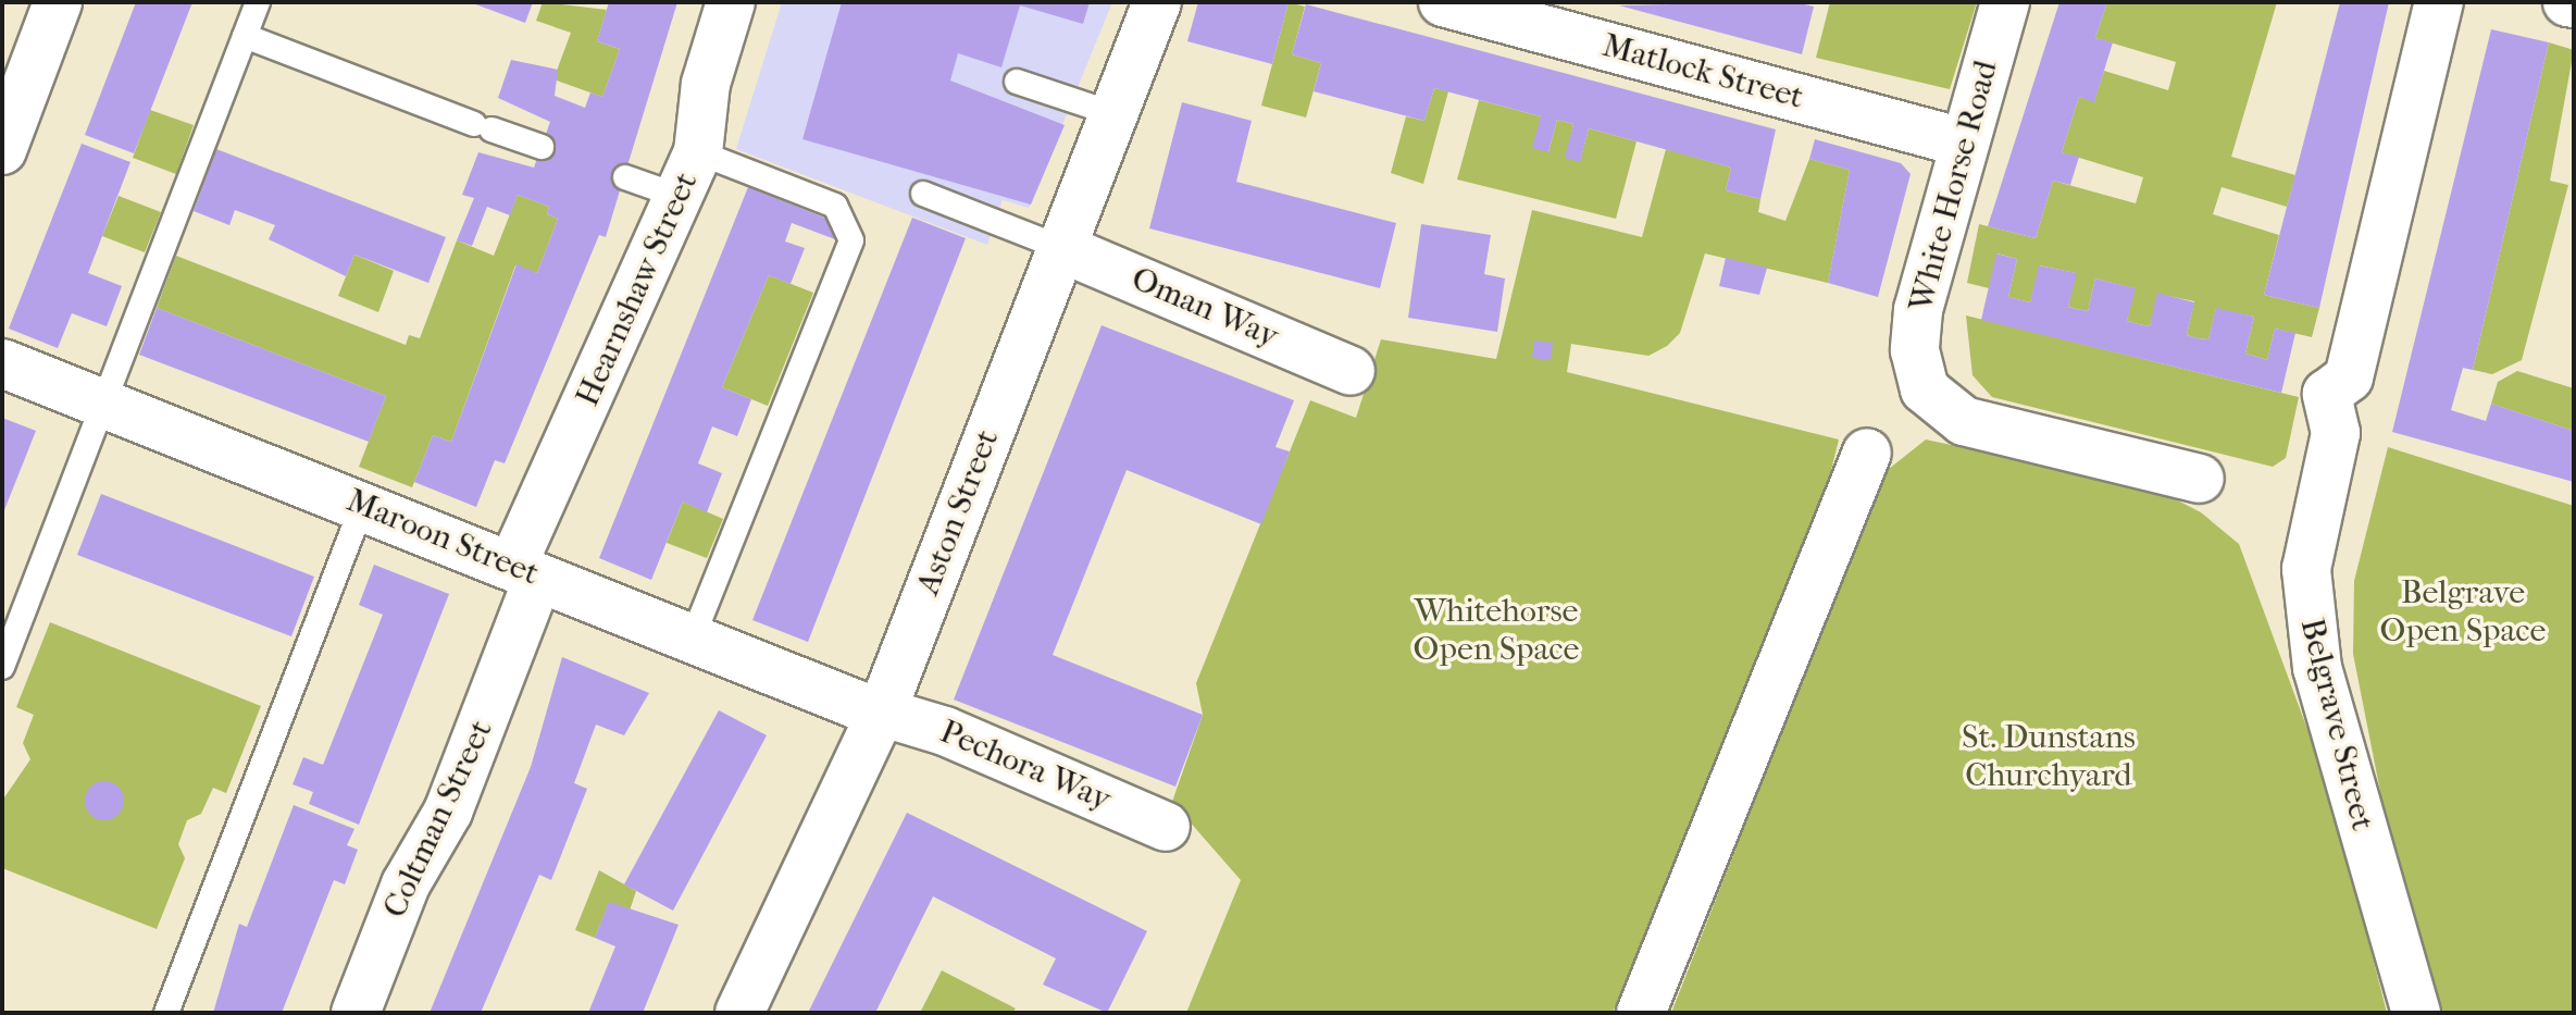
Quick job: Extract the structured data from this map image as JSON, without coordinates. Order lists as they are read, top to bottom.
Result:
{
  "streets": {
    "street": [
      "Matlock Street",
      "White Horse Road",
      "Hearnshaw Street",
      "Oman Way",
      "Aston Street",
      "Maroon Street",
      "Belgrave Street",
      "Pechora Way",
      "Coltman Street"
    ]
  },
  "crossings": [
    ["Matlock Street", "White Horse Road"],
    ["Hearnshaw Street", "Maroon Street"],
    ["Hearnshaw Street", "Coltman Street"],
    ["Oman Way", "Aston Street"],
    ["Aston Street", "Maroon Street"],
    ["Aston Street", "Pechora Way"],
    ["Maroon Street", "Pechora Way"],
    ["Maroon Street", "Coltman Street"]
  ],
  "parks": ["Belgrave Open Space", "Whitehorse Open Space", "St. Dunstans Churchyard"]
}
